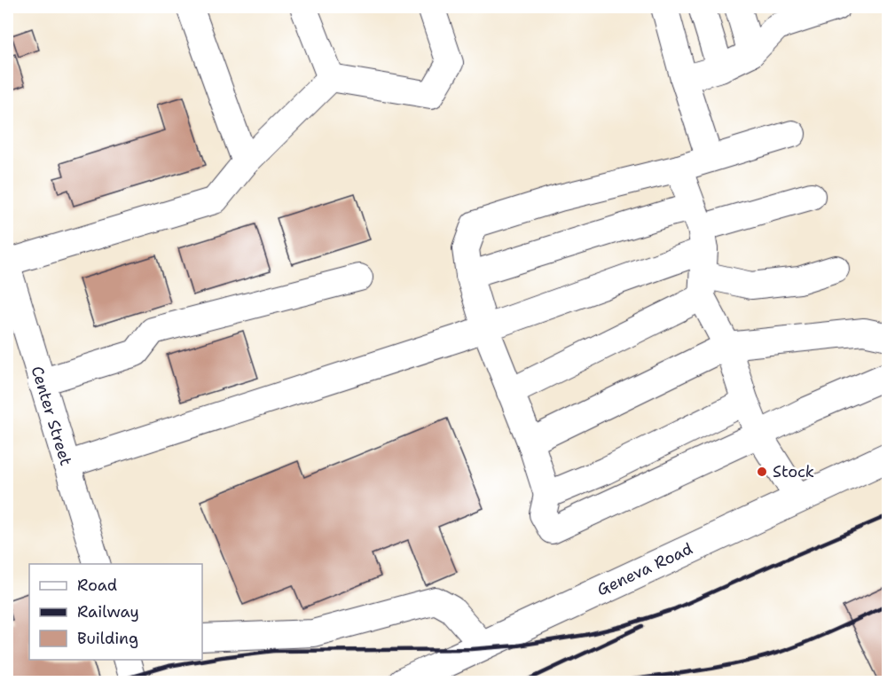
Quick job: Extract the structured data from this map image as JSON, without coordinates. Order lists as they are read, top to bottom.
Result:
{
  "streets": {
    "main road": ["Geneva Road"],
    "street": ["Center Street"]
  },
  "places": ["Stock"],
  "legend": ["Road", "Railway", "Building"]
}
